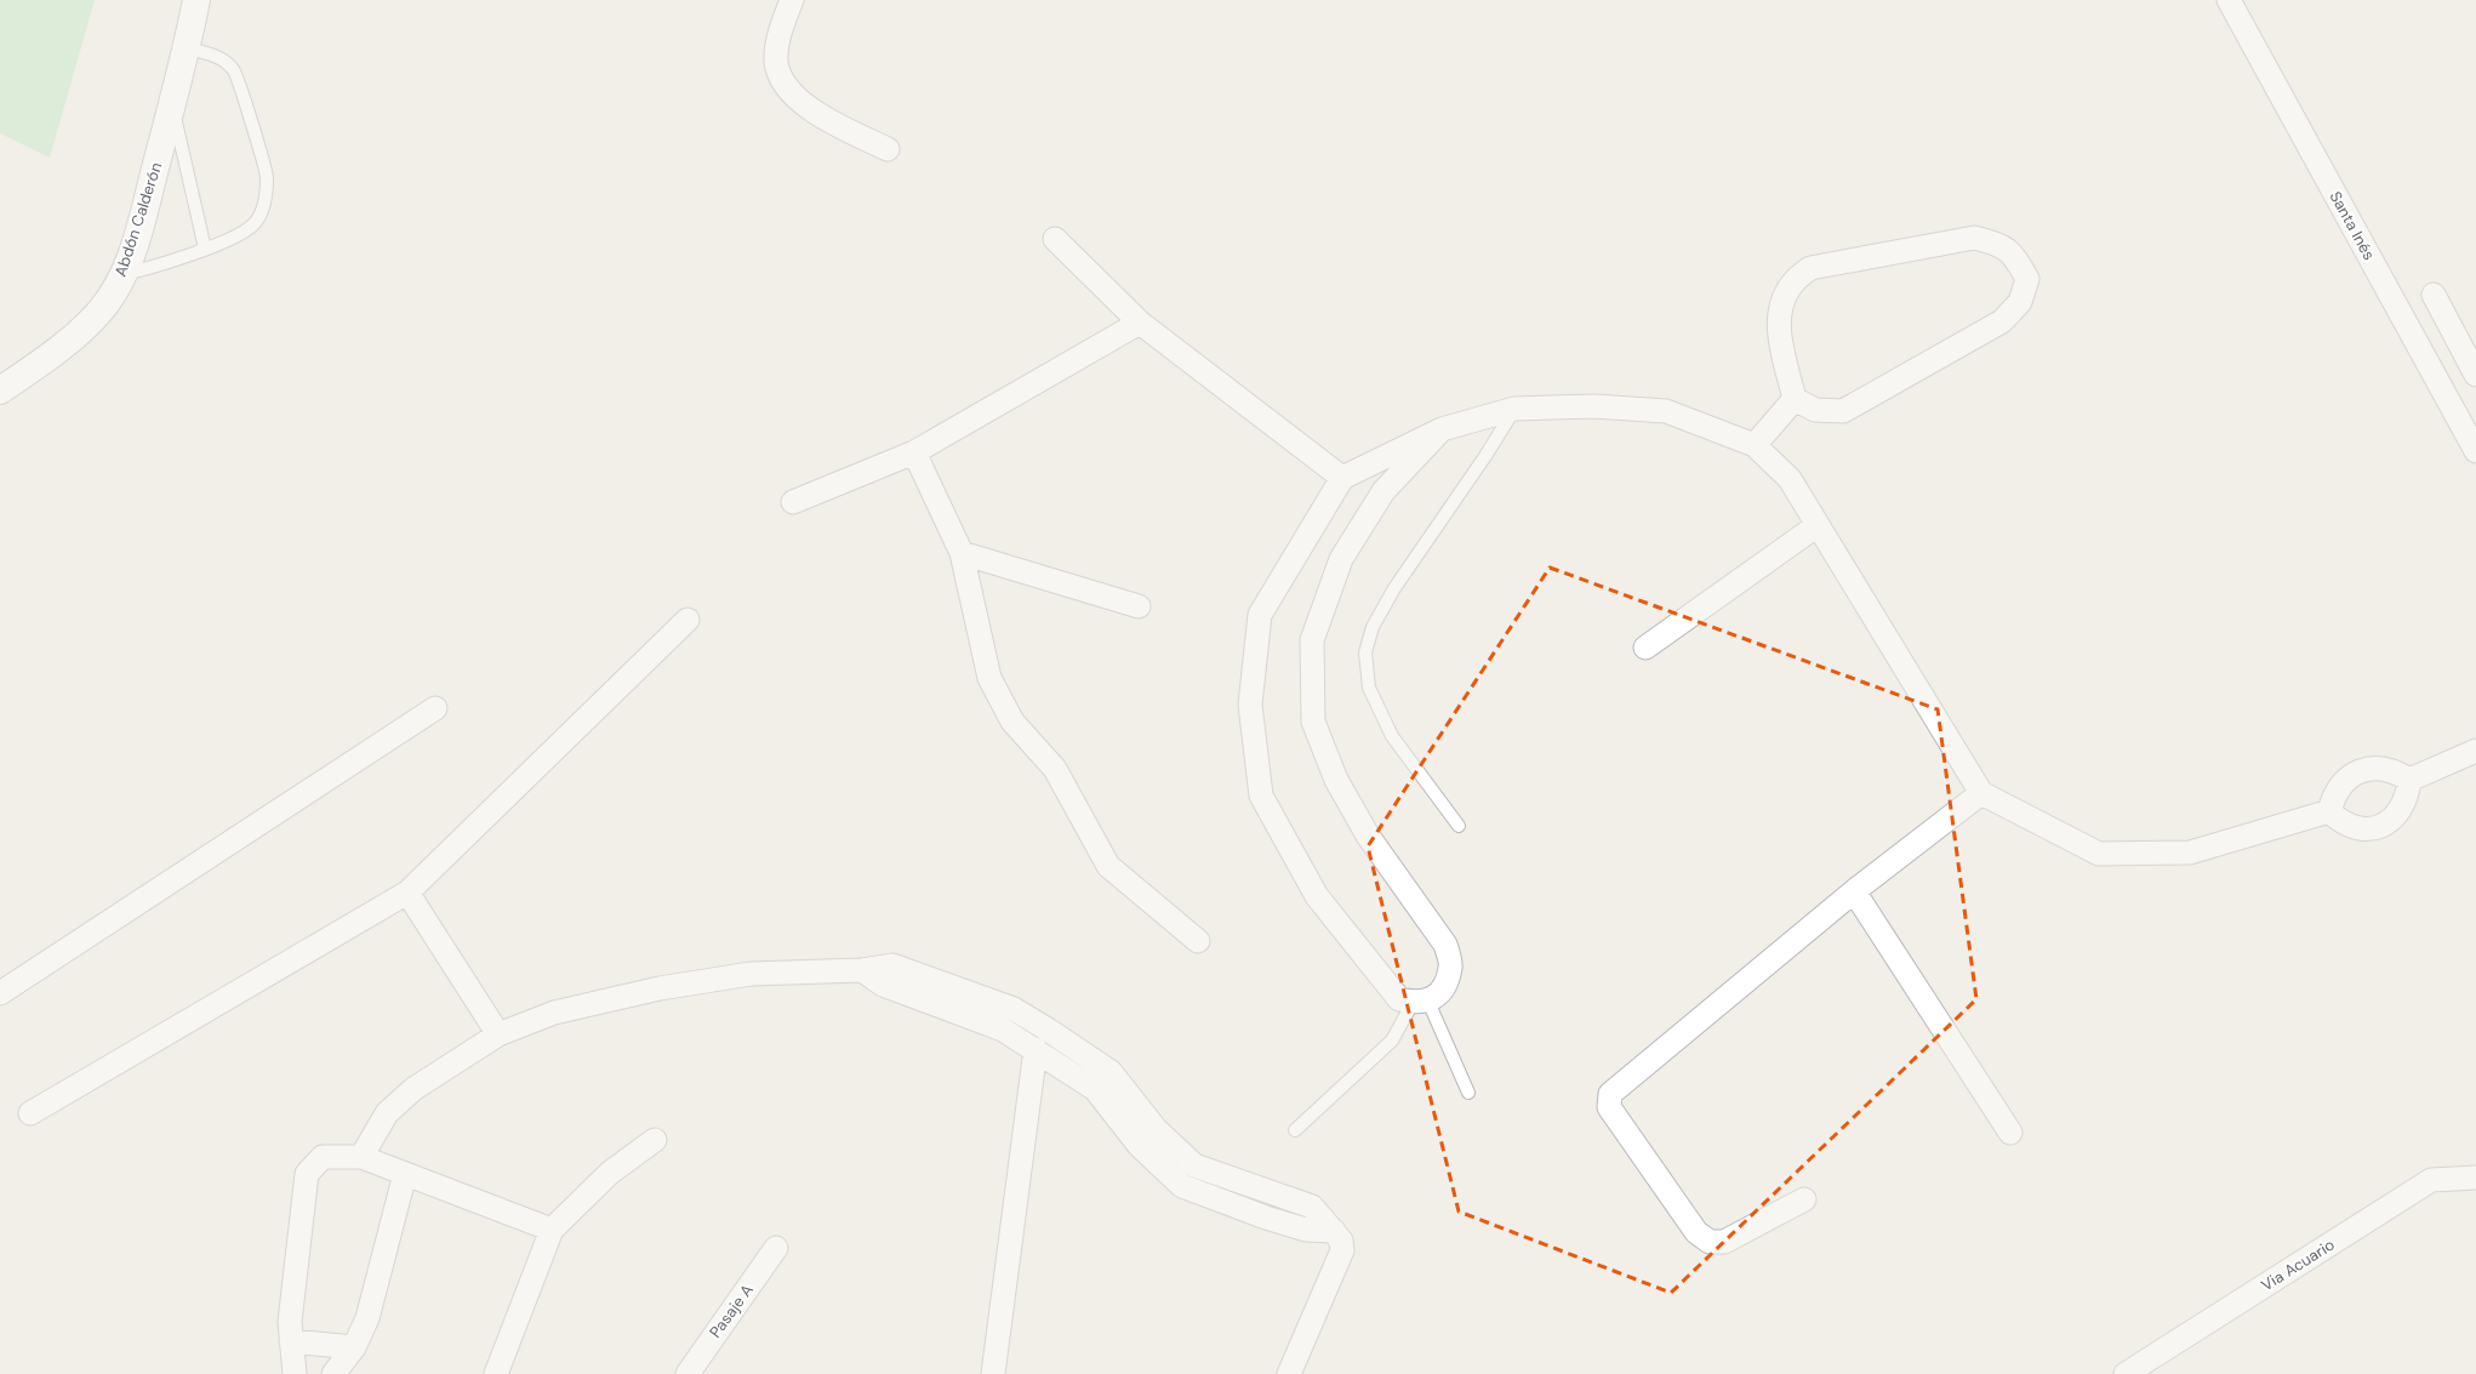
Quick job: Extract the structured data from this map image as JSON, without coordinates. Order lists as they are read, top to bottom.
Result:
{
  "streets": {
    "street": [
      "Abdón Calderón",
      "Santa Inés",
      "Via Acuario",
      "Pasaje A"
    ]
  }
}
